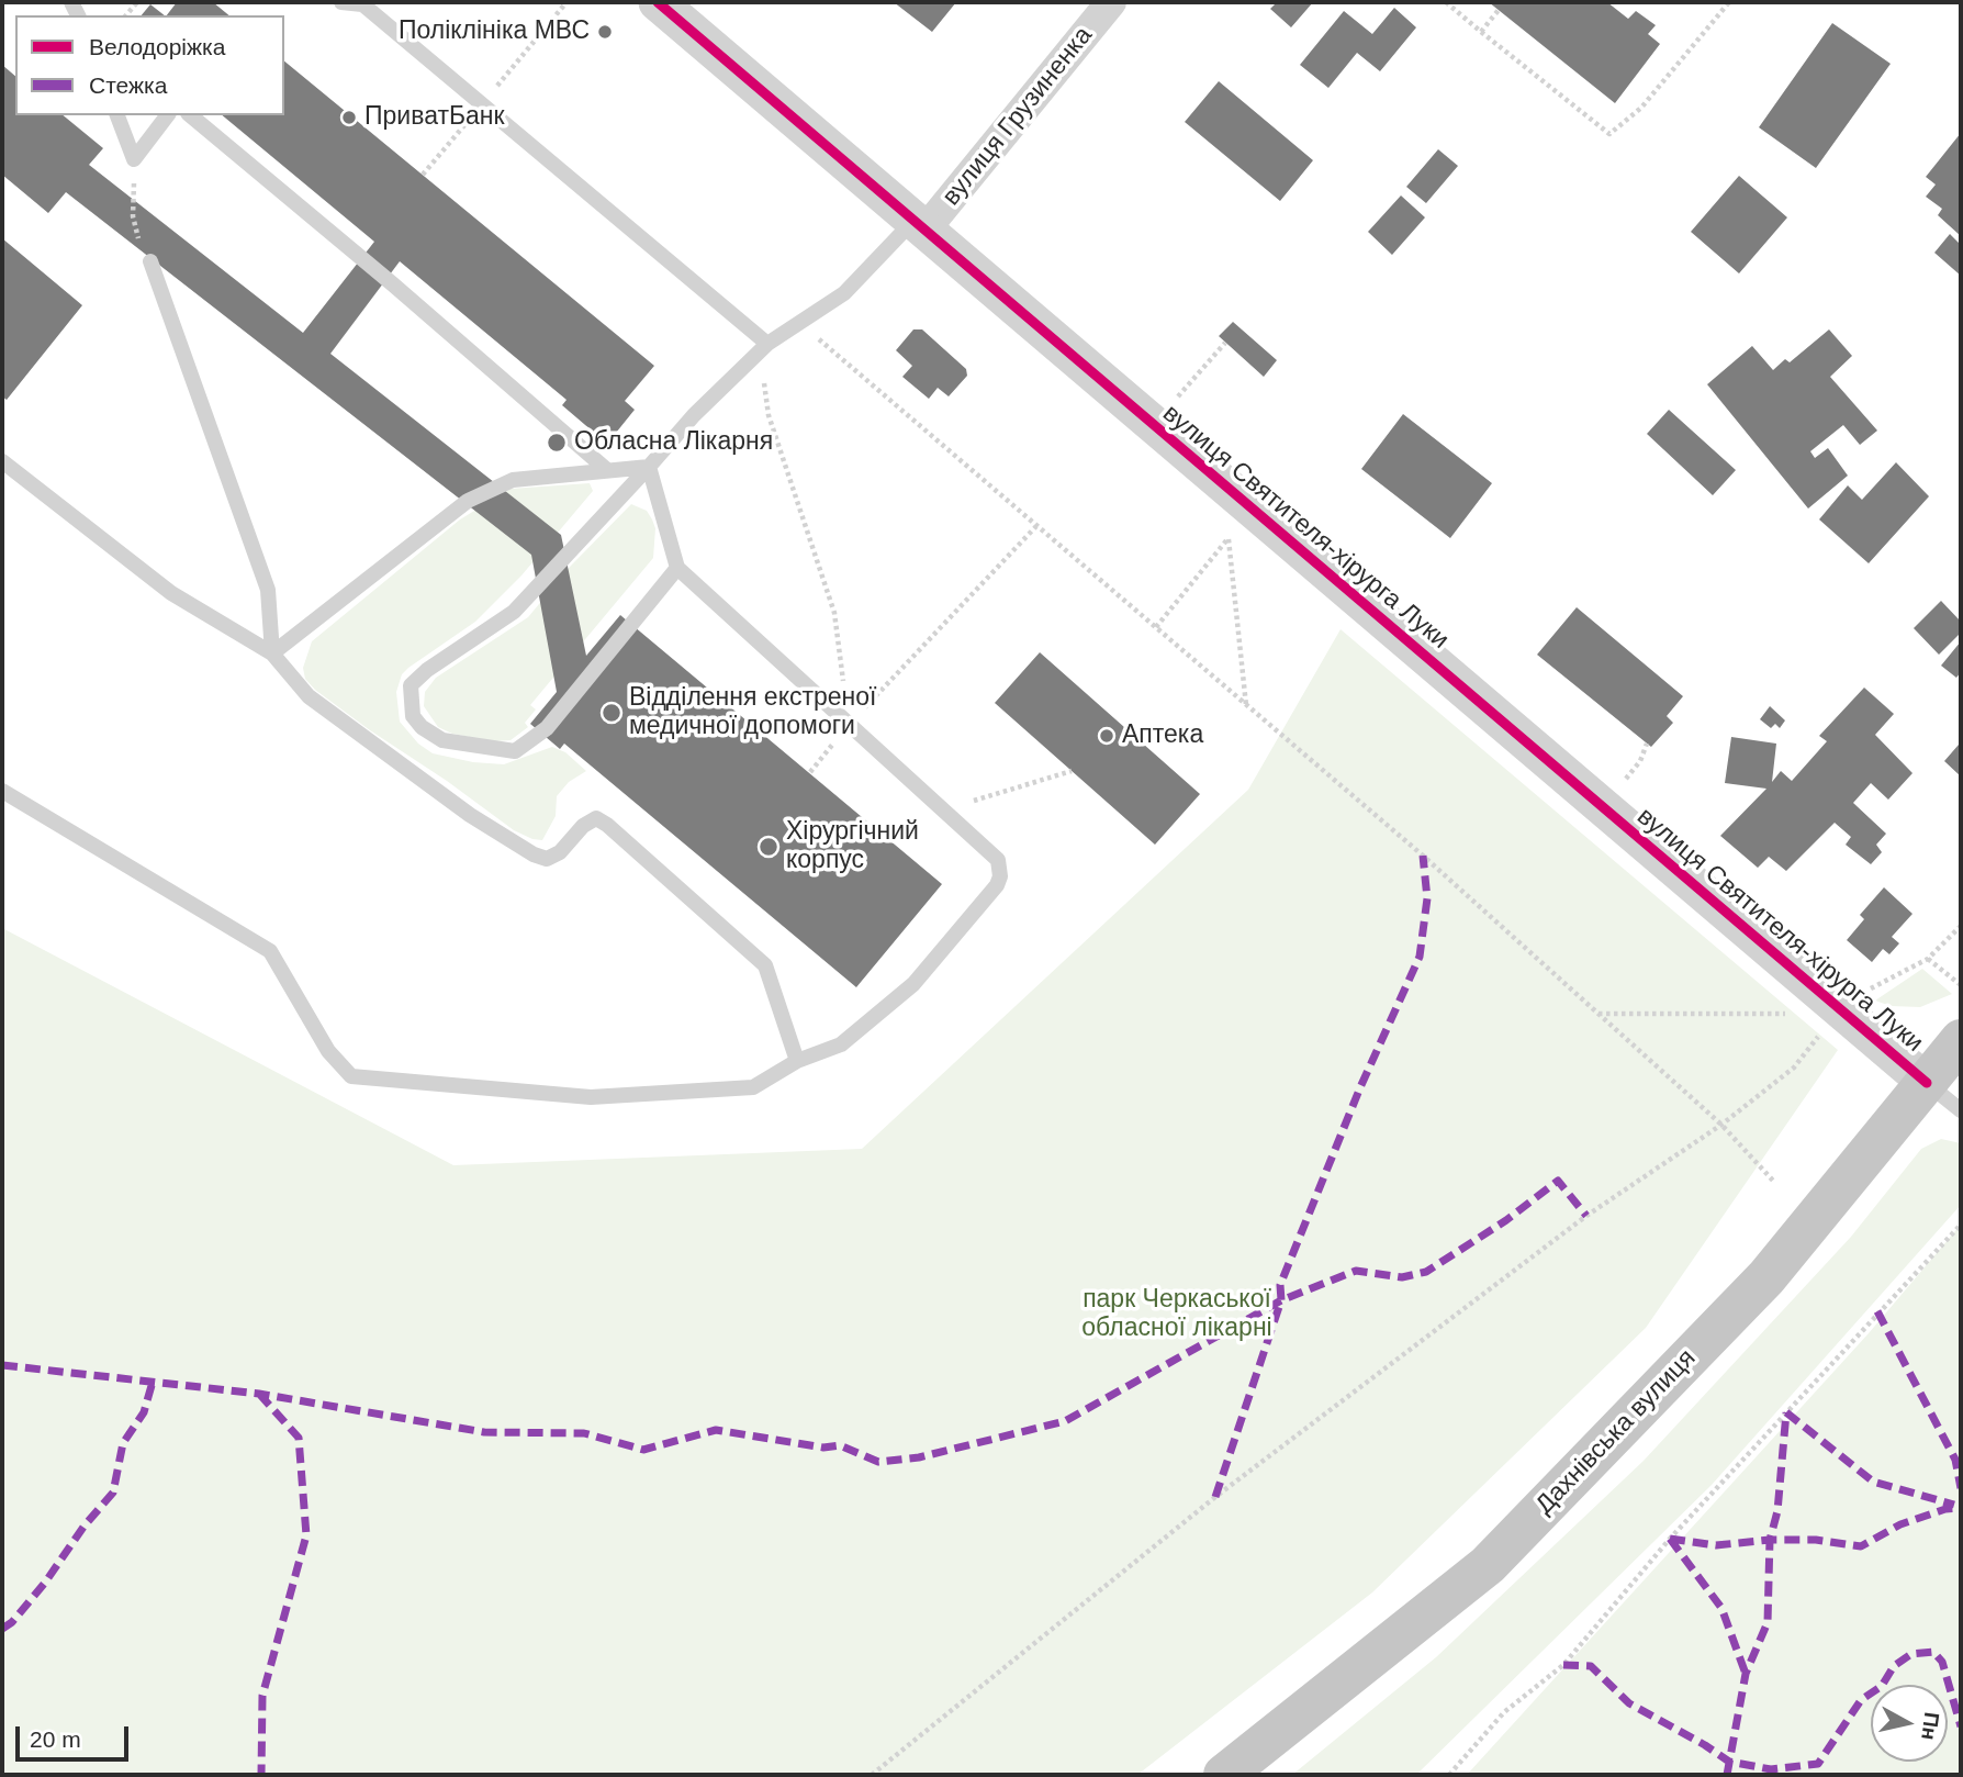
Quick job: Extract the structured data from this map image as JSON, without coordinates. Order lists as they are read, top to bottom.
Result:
{
  "streets": {
    "main road": ["Дахнівська вулиця"],
    "street": ["вулиця Грузиненка", "вулиця Святителя-хірурга Луки"]
  },
  "crossings": [
    ["вулиця Грузиненка", "вулиця Святителя-хірурга Луки"],
    ["вулиця Святителя-хірурга Луки", "Дахнівська вулиця"]
  ],
  "parks": ["парк Черкаської обласної лікарні"],
  "places": [
    "Поліклініка МВС",
    "ПриватБанк",
    "Обласна Лікарня",
    "Відділення екстреної медичної допомоги",
    "Аптека",
    "Хірургічний корпус"
  ],
  "legend": ["Велодоріжка", "Стежка"],
  "scale_bar": "20 m",
  "north": "right"
}
